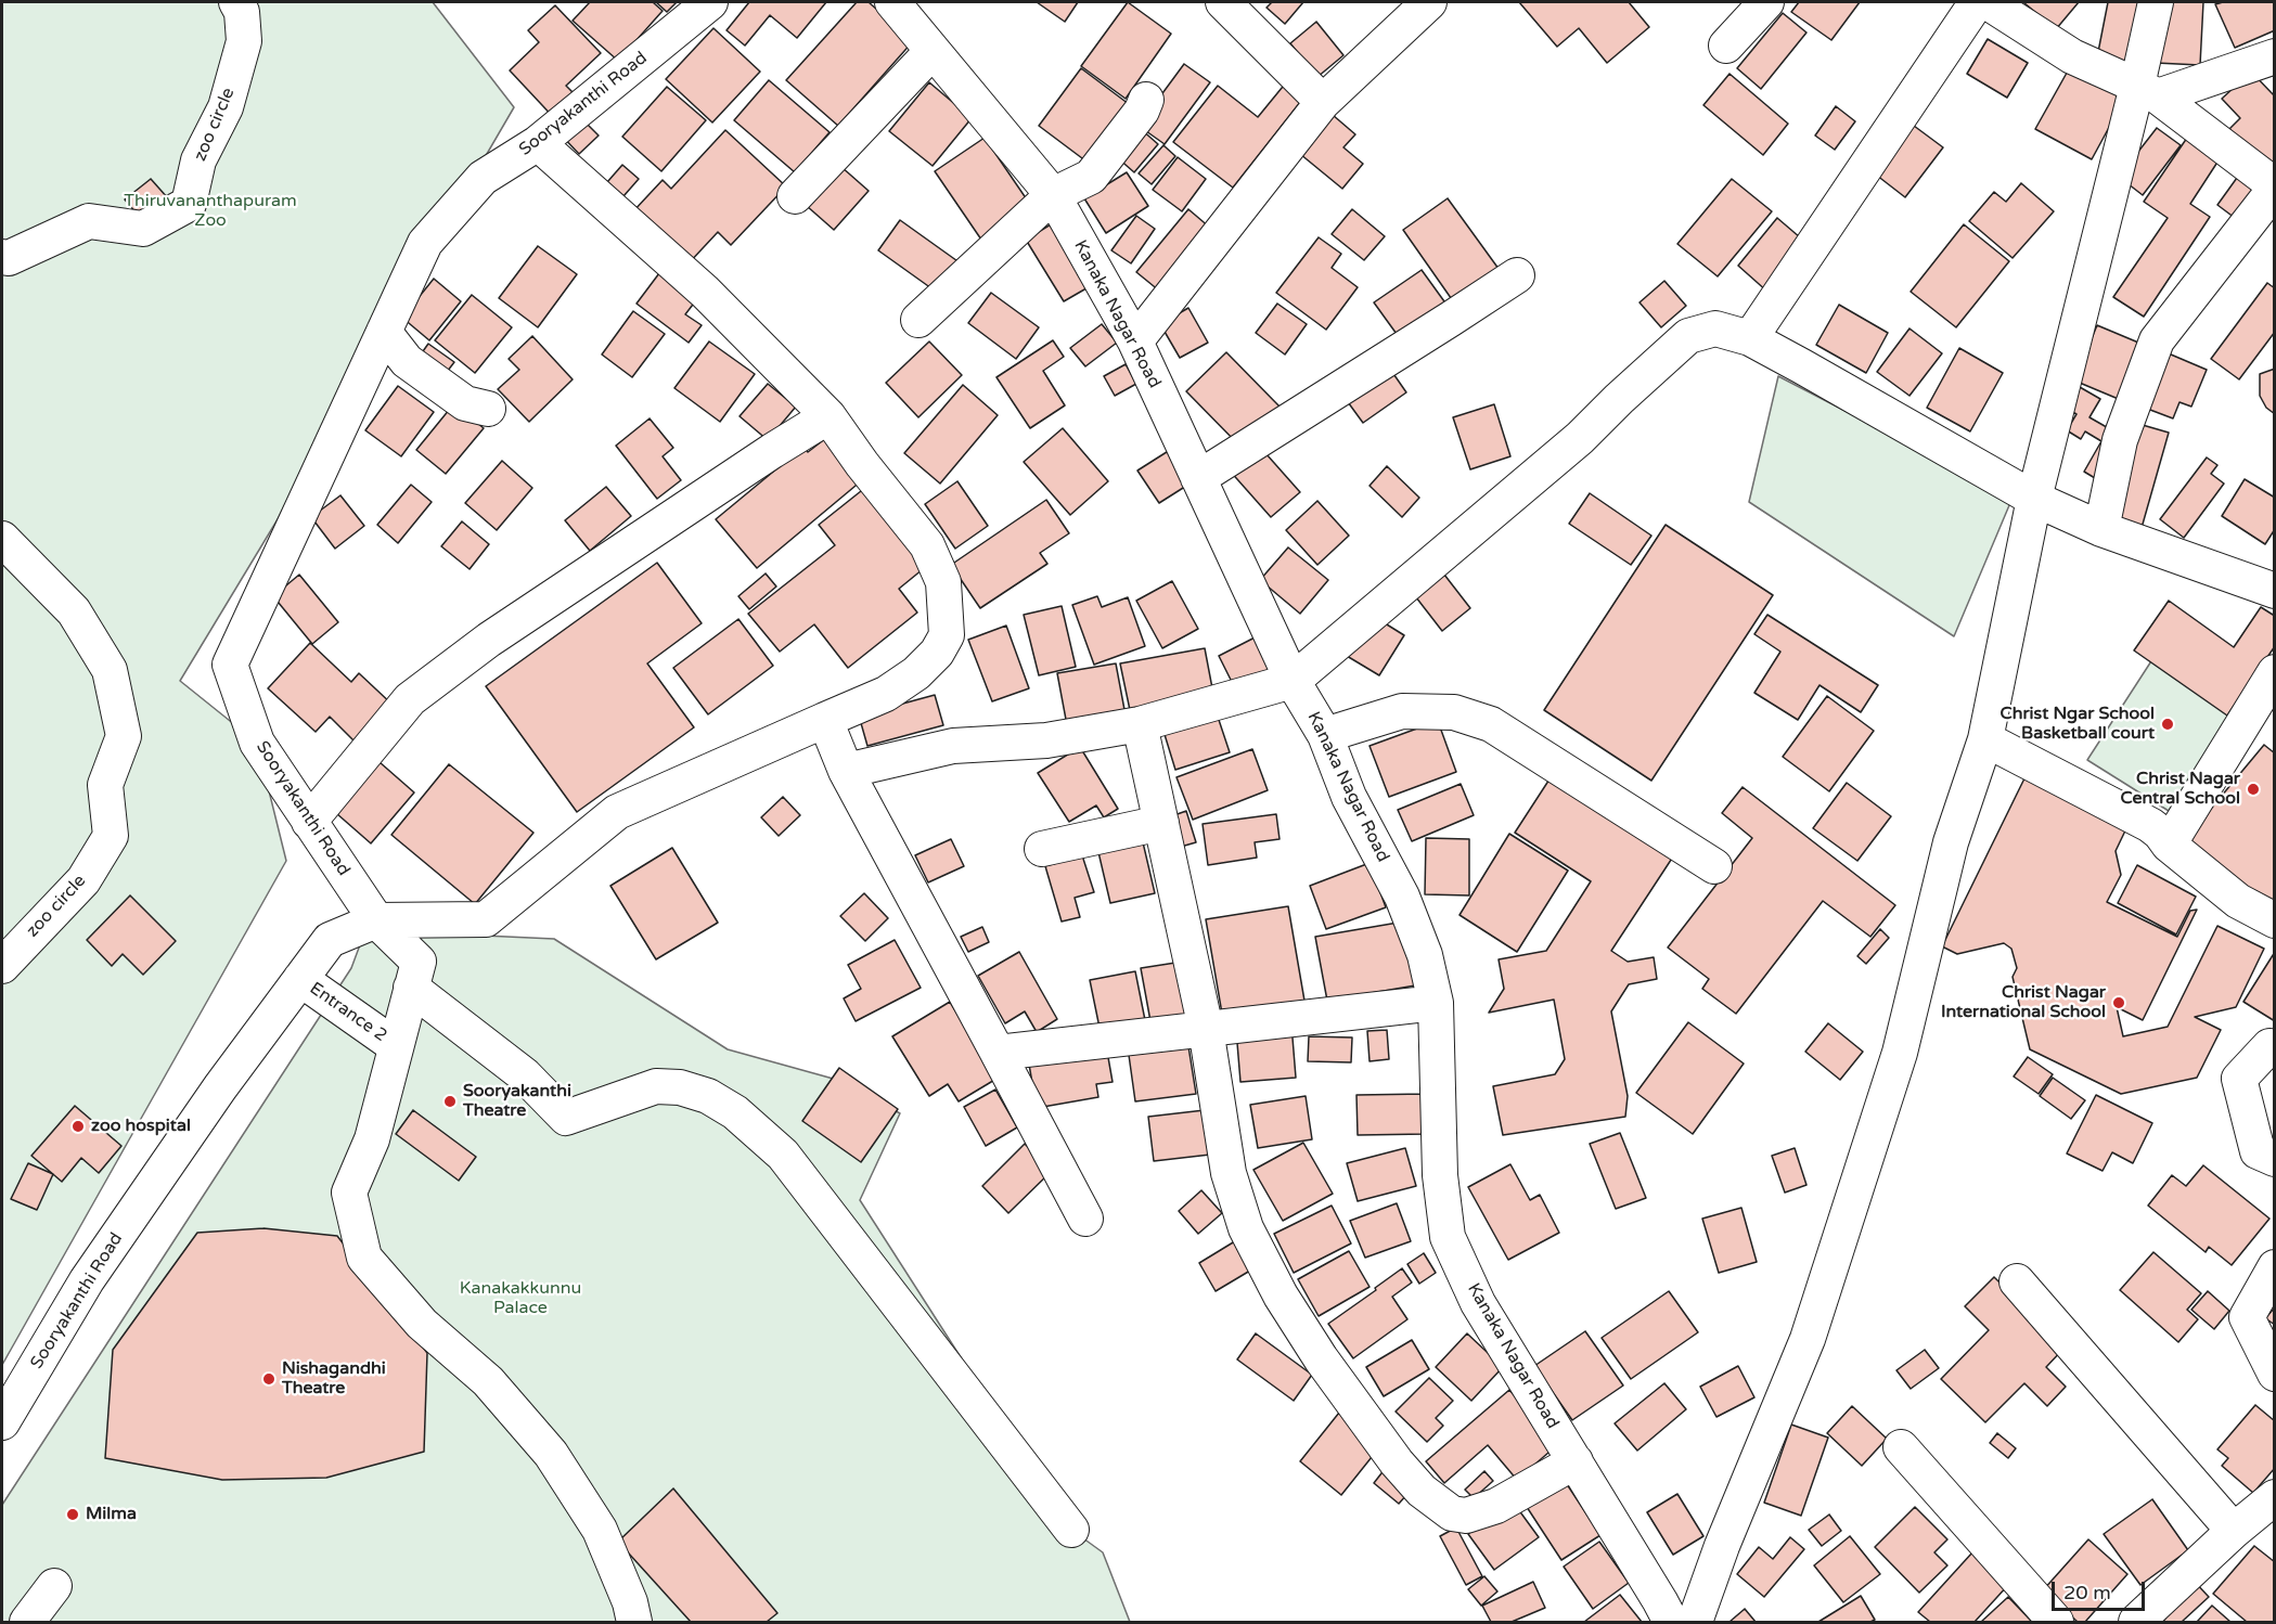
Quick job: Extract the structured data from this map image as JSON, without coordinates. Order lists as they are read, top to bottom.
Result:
{
  "streets": {
    "street": [
      "Sooryakanthi Road",
      "zoo circle",
      "Kanaka Nagar Road",
      "Entrance 2"
    ]
  },
  "crossings": [
    ["Sooryakanthi Road", "Entrance 2"]
  ],
  "parks": ["Thiruvananthapuram Zoo", "Kanakakkunnu Palace"],
  "places": [
    "Christ Ngar School Basketball court",
    "Christ Nagar Central School",
    "Christ Nagar International School",
    "Sooryakanthi Theatre",
    "zoo hospital",
    "Nishagandhi Theatre",
    "Milma"
  ],
  "scale_bar": "20 m"
}
